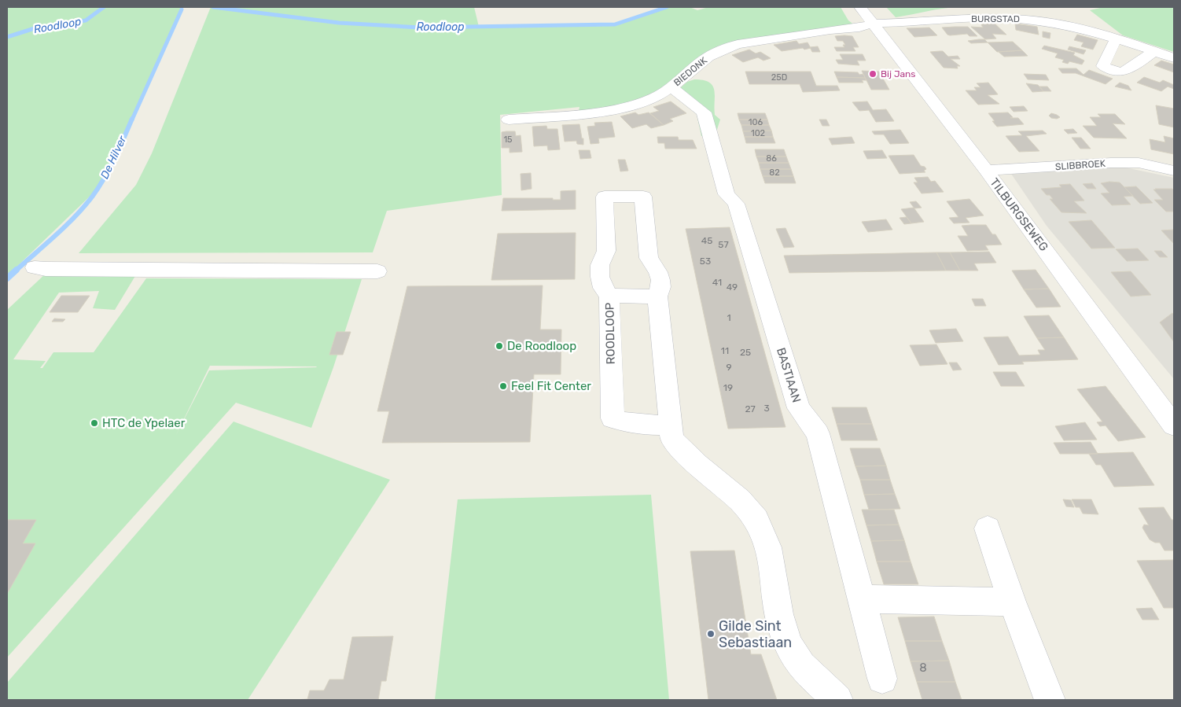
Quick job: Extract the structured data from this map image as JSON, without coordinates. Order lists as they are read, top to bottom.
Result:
{
  "streets": {
    "street": [
      "BURGSTAD",
      "BIEDONK",
      "SLIBBROEK",
      "TILBURGSEWEG",
      "ROODLOOP",
      "BASTIAAN"
    ]
  },
  "crossings": [
    ["BURGSTAD", "BIEDONK"],
    ["BURGSTAD", "TILBURGSEWEG"],
    ["BIEDONK", "TILBURGSEWEG"],
    ["BIEDONK", "BASTIAAN"],
    ["SLIBBROEK", "TILBURGSEWEG"]
  ],
  "water": ["Roodloop", "De Hilver"],
  "places": [
    "Bij Jans",
    "De Roodloop",
    "Feel Fit Center",
    "HTC de Ypelaer",
    "Gilde Sint Sebastiaan"
  ],
  "house_numbers": [
    "25D",
    "106",
    "102",
    "15",
    "86",
    "82",
    "45",
    "57",
    "53",
    "41",
    "49",
    "1",
    "11",
    "25",
    "9",
    "19",
    "3",
    "27",
    "8"
  ]
}
